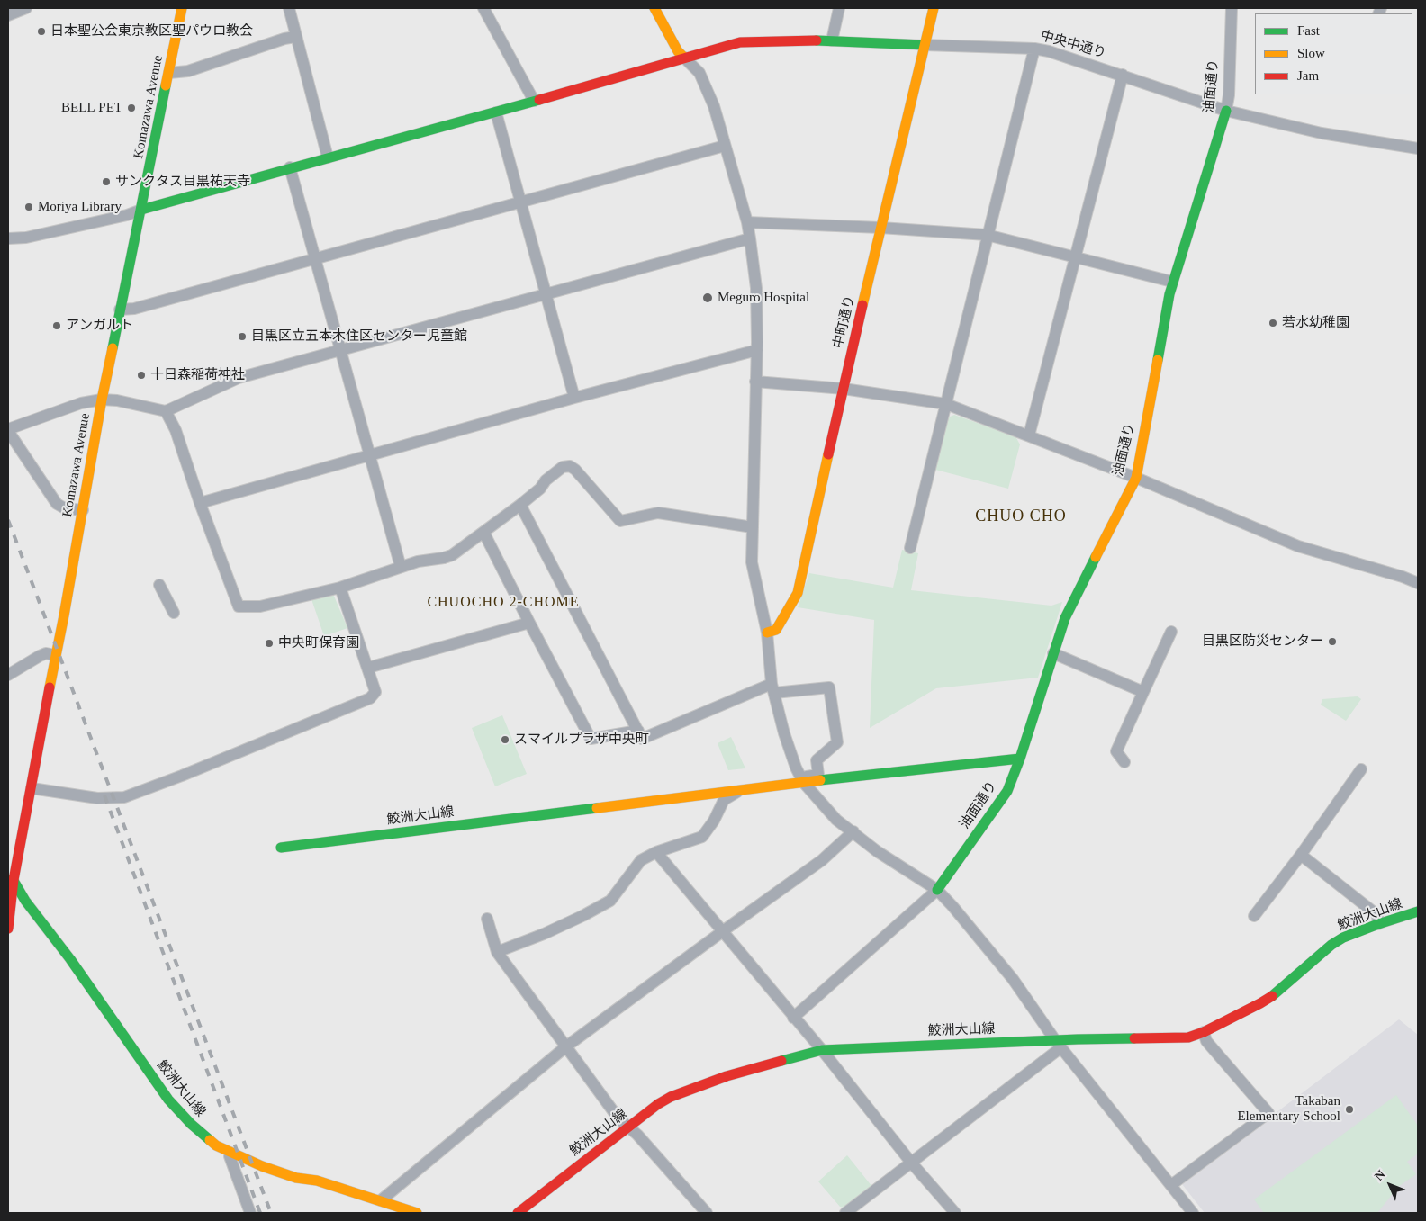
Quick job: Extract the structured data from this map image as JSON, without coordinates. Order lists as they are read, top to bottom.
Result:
{
  "streets": {
    "main road": [
      "中央中通り",
      "油面通り",
      "Komazawa Avenue",
      "中町通り",
      "鮫洲大山線"
    ]
  },
  "crossings": [
    ["中央中通り", "油面通り"],
    ["中央中通り", "Komazawa Avenue"],
    ["中央中通り", "中町通り"],
    ["油面通り", "鮫洲大山線"],
    ["Komazawa Avenue", "鮫洲大山線"]
  ],
  "districts": ["CHUO CHO", "CHUOCHO 2-CHOME"],
  "places": [
    "日本聖公会東京教区聖パウロ教会",
    "BELL PET",
    "サンクタス目黒祐天寺",
    "Moriya Library",
    "Meguro Hospital",
    "若水幼稚園",
    "アンガルト",
    "目黒区立五本木住区センター児童館",
    "十日森稲荷神社",
    "目黒区防災センター",
    "中央町保育園",
    "スマイルプラザ中央町",
    "Takaban Elementary School"
  ],
  "legend": ["Fast", "Slow", "Jam"],
  "north": "top left"
}
